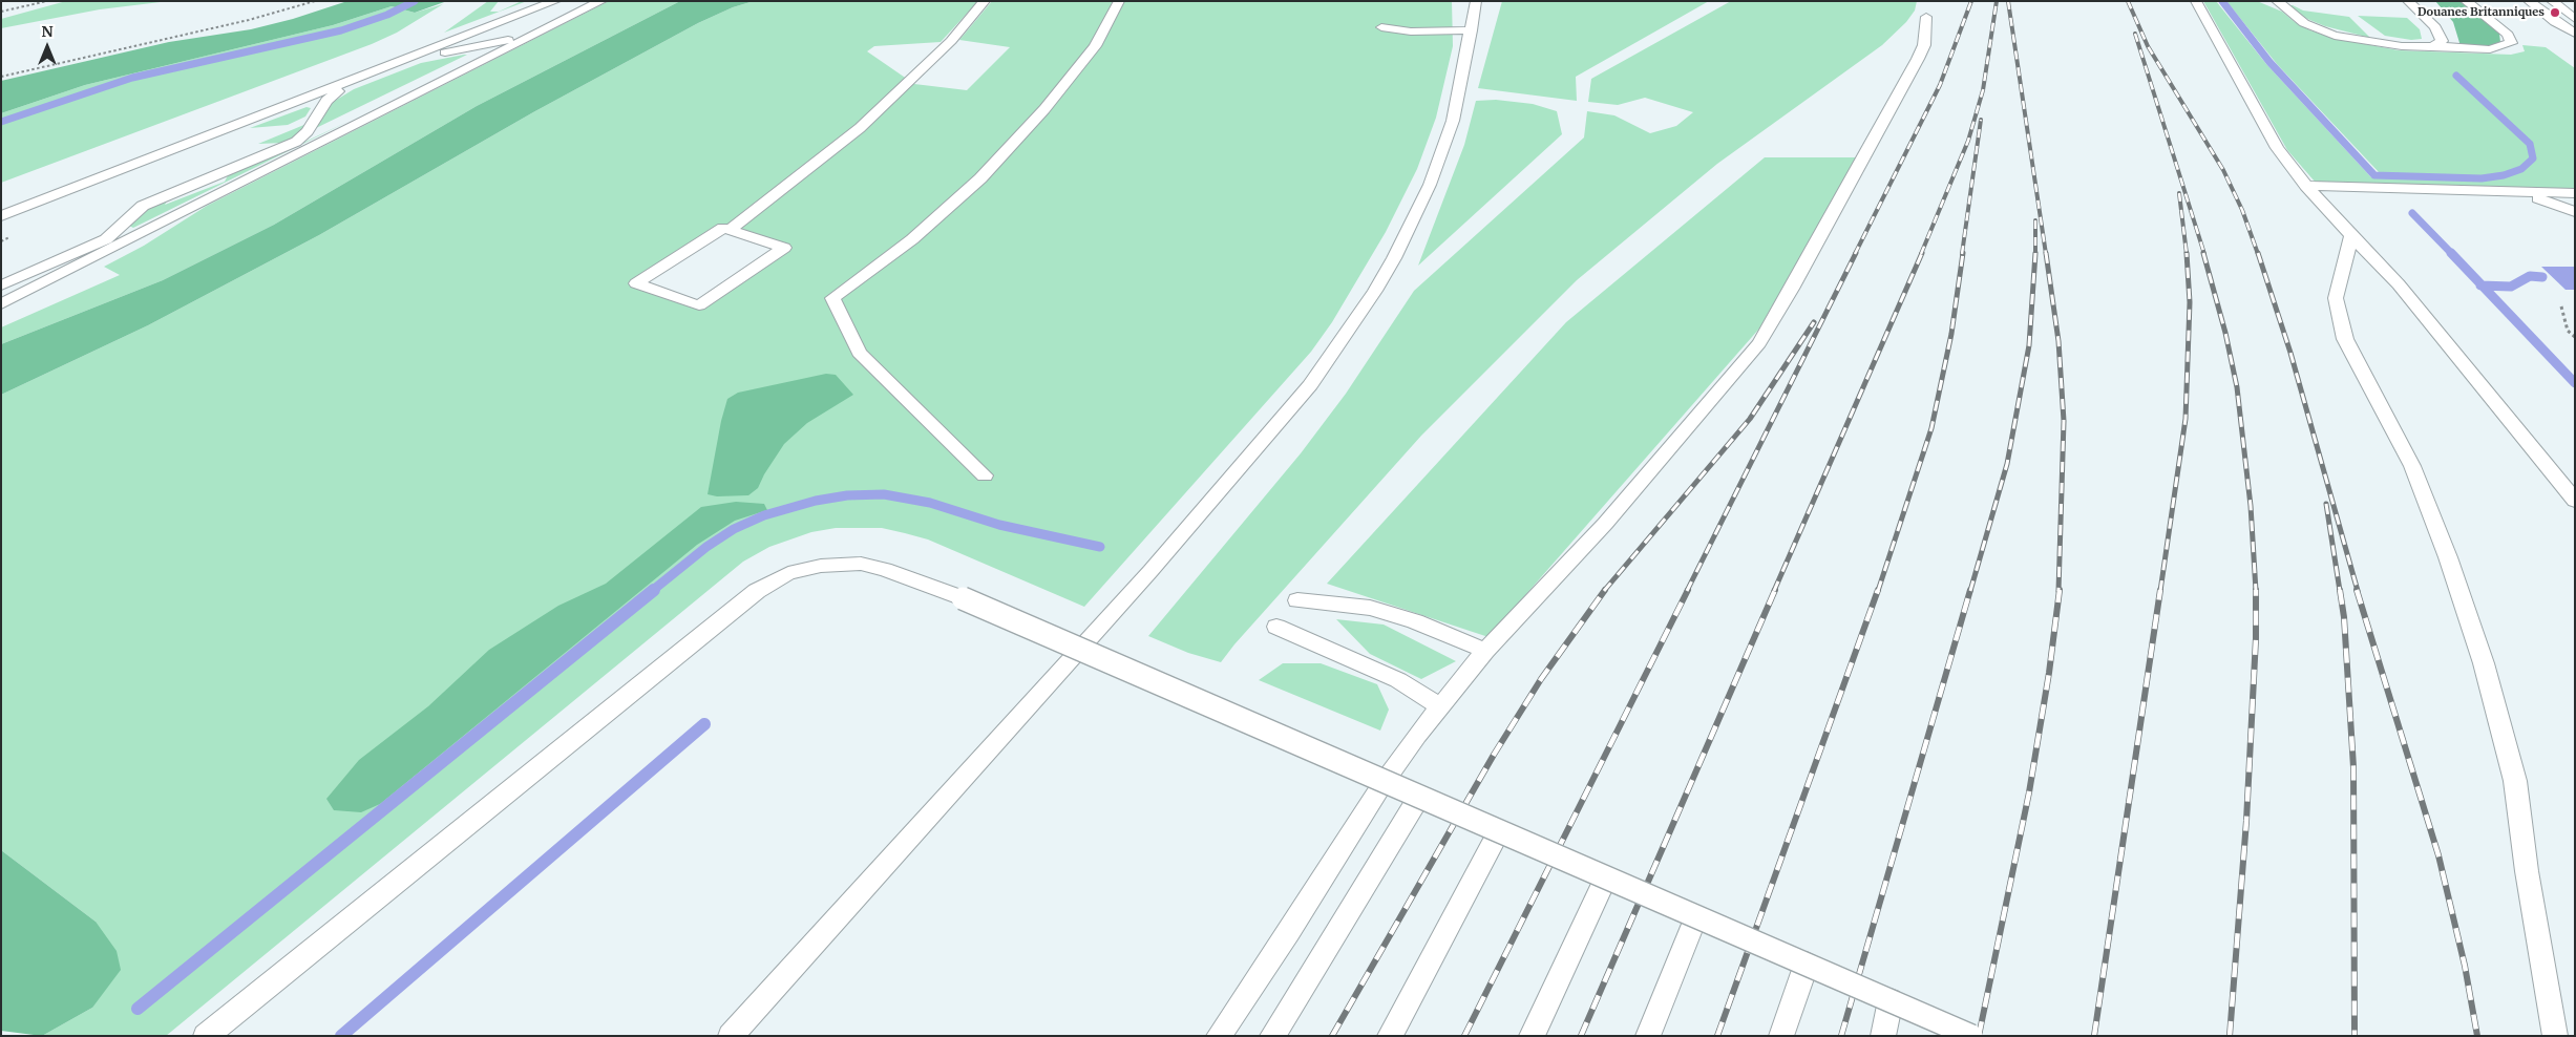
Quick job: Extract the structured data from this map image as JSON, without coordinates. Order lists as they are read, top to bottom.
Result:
{
  "places": ["Douanes Britanniques"],
  "north": "top"
}
